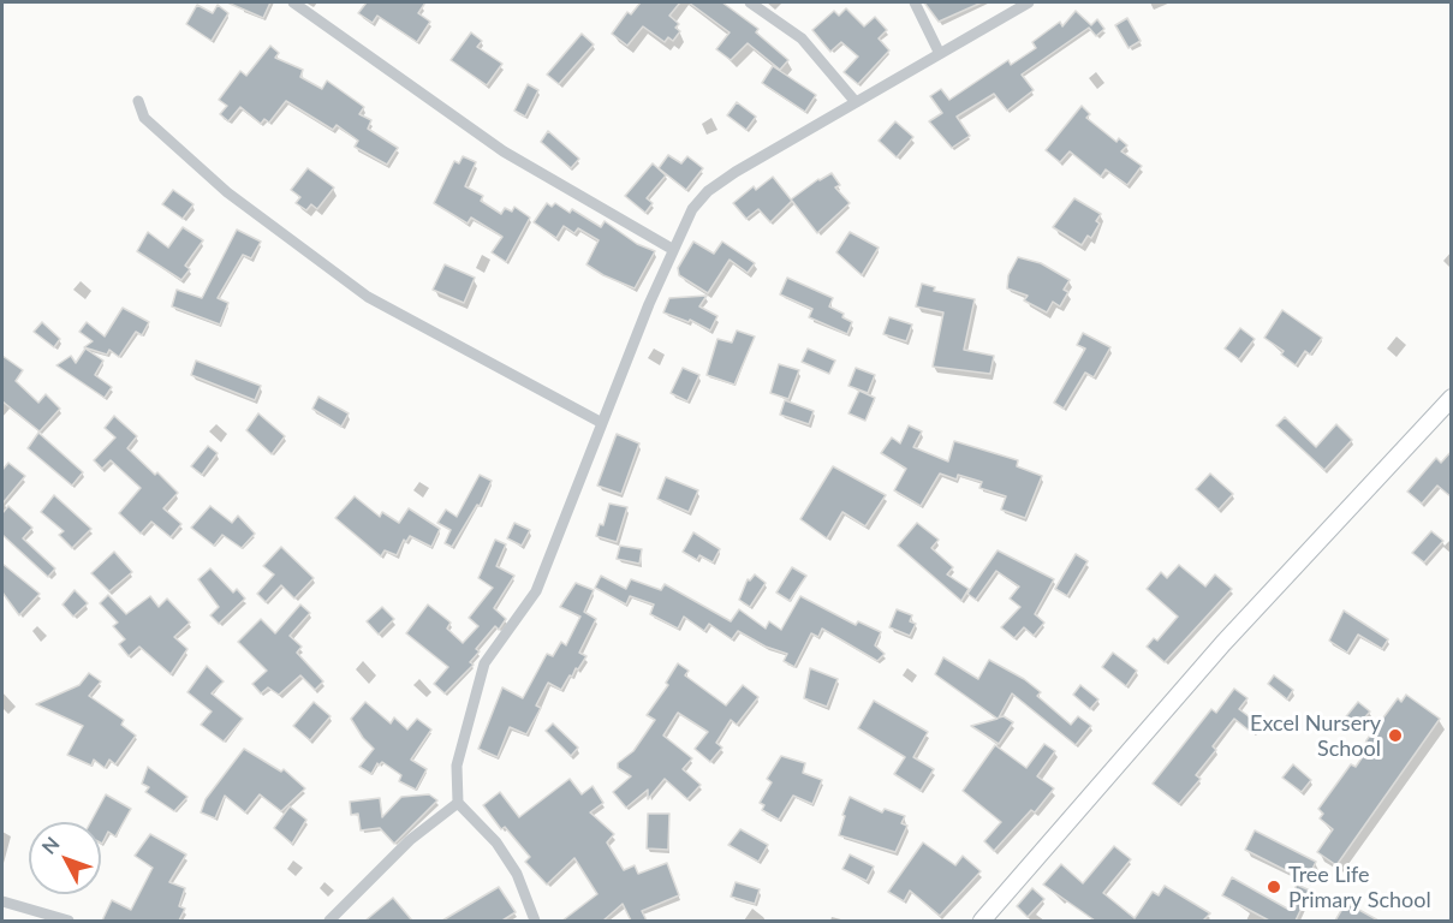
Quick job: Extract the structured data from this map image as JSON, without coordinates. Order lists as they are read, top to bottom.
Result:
{
  "places": ["Excel Nursery School", "Tree Life Primary School"],
  "north": "top left"
}
